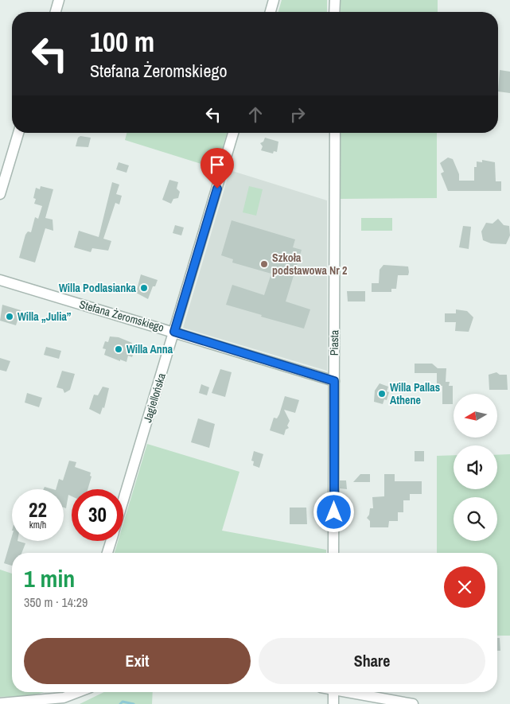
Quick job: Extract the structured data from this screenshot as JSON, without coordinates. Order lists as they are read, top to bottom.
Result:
{
  "streets": {
    "street": ["Stefana Żeromskiego", "Piasta", "Jagiellońska"]
  },
  "crossings": [
    ["Stefana Żeromskiego", "Piasta"],
    ["Stefana Żeromskiego", "Jagiellońska"]
  ],
  "places": [
    "Szkoła podstawowa Nr 2",
    "Willa Podlasianka",
    "Willa „Julia”",
    "Willa Anna",
    "Willa Pallas Athene"
  ],
  "north": "left",
  "page": {
    "turn": ["100 m", "Stefana Żeromskiego"],
    "speed": "22 km/h",
    "limit": "30",
    "heading": ["1 min", "350 m · 14:29"],
    "buttons": ["Exit", "Share"]
  }
}
